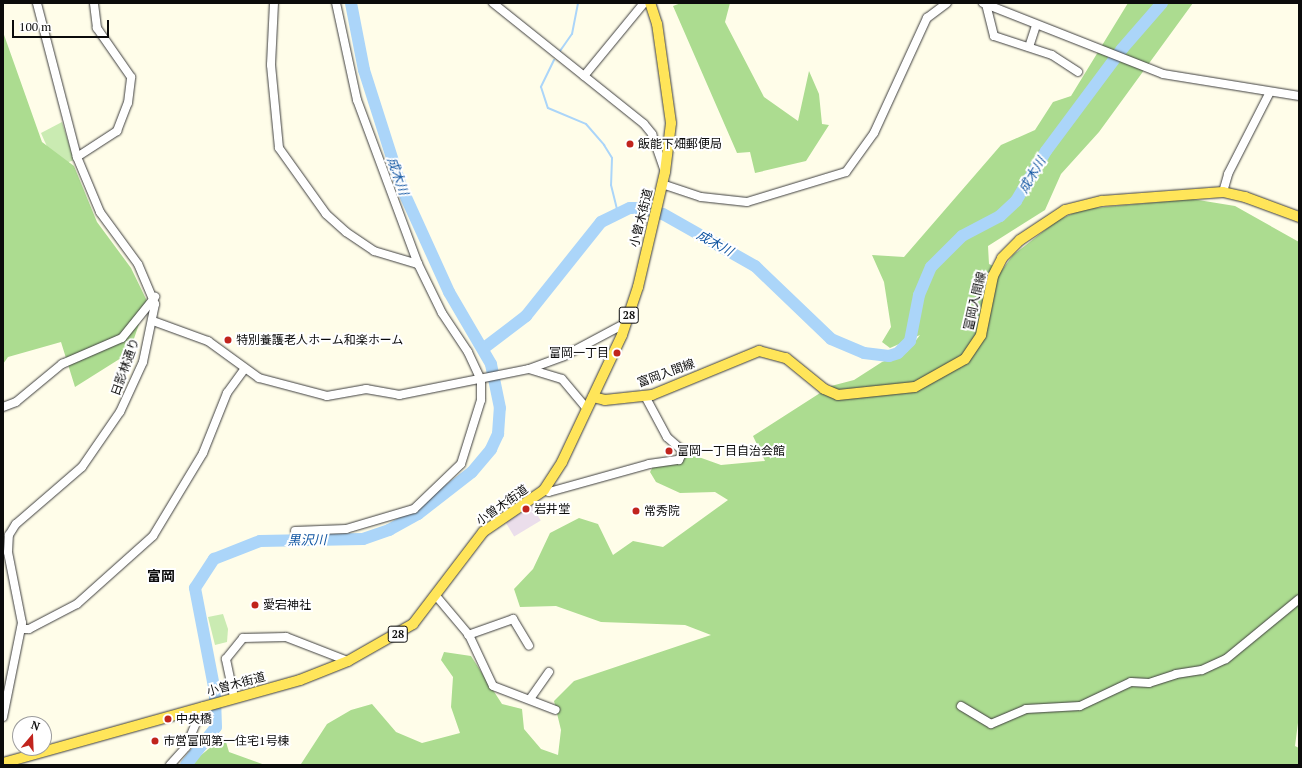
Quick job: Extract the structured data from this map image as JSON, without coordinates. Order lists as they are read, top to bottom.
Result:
{
  "streets": {
    "main road": ["小曽木街道", "富岡入間線", "28"],
    "street": ["日影林通り"]
  },
  "crossings": [
    ["小曽木街道", "富岡入間線"]
  ],
  "districts": ["富岡"],
  "water": ["成木川", "黒沢川"],
  "places": [
    "飯能下畑郵便局",
    "特別養護老人ホーム和楽ホーム",
    "富岡一丁目",
    "富岡一丁目自治会館",
    "岩井堂",
    "常秀院",
    "愛宕神社",
    "中央橋",
    "市営富岡第一住宅1号棟"
  ],
  "scale_bar": "100 m",
  "north": "top"
}
